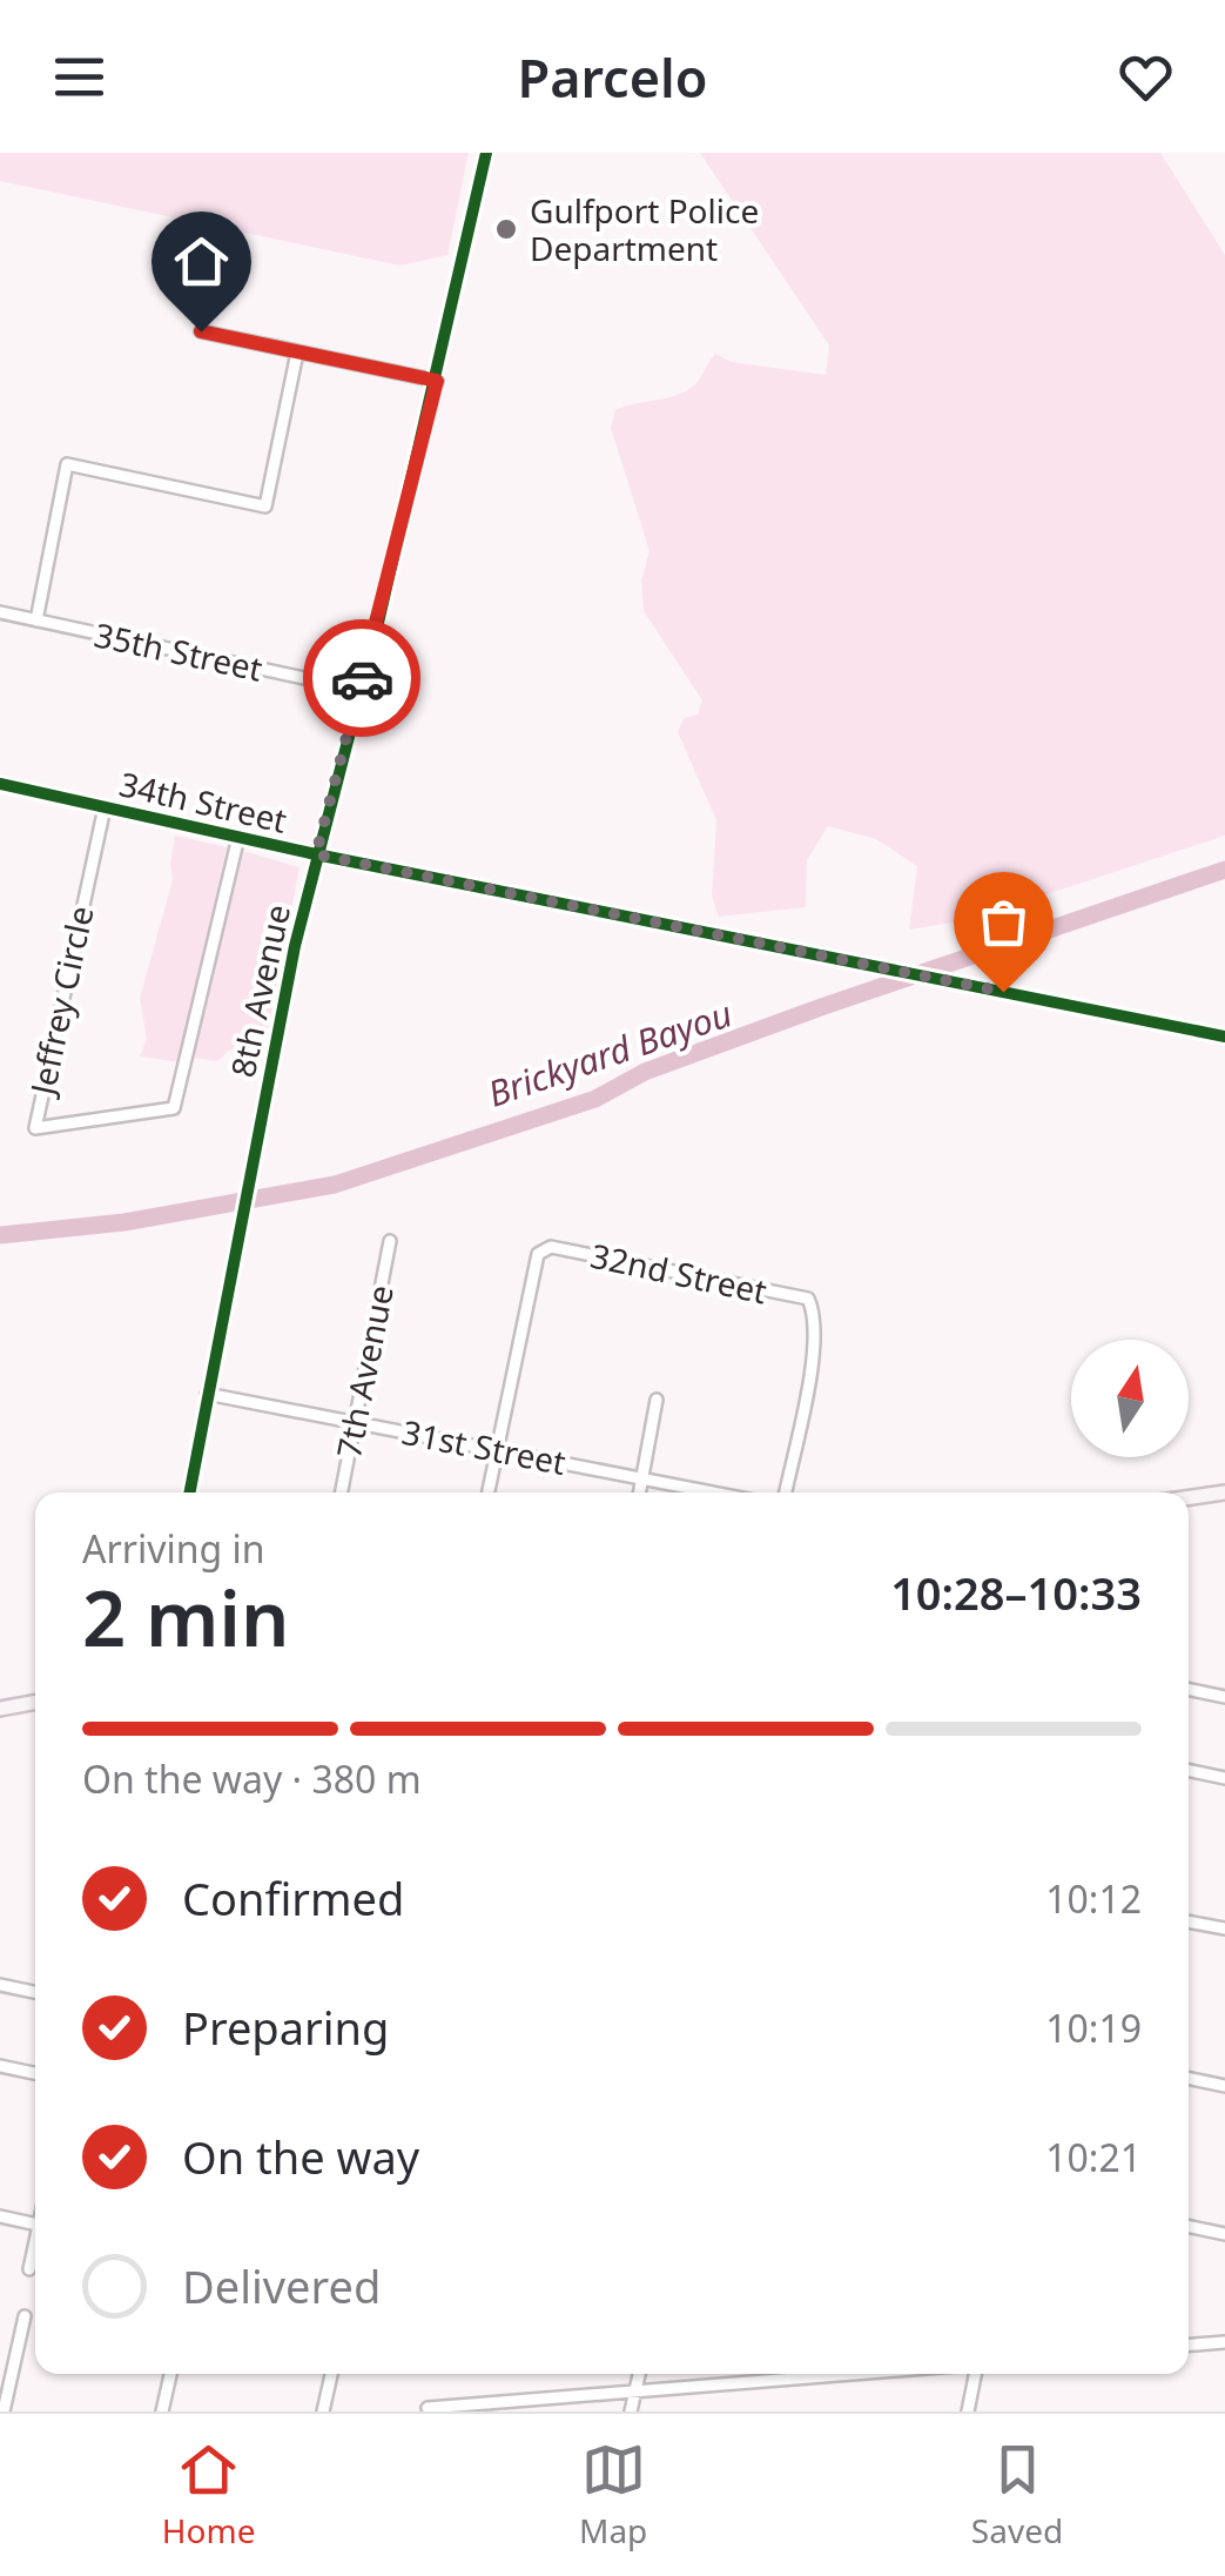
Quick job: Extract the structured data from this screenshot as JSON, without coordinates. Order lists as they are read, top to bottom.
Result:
{
  "streets": {
    "street": [
      "35th Street",
      "34th Street",
      "8th Avenue",
      "Jeffrey Circle",
      "32nd Street",
      "7th Avenue",
      "31st Street"
    ]
  },
  "crossings": [
    ["35th Street", "8th Avenue"],
    ["34th Street", "8th Avenue"],
    ["34th Street", "Jeffrey Circle"],
    ["8th Avenue", "31st Street"],
    ["32nd Street", "31st Street"],
    ["7th Avenue", "31st Street"]
  ],
  "water": ["Brickyard Bayou"],
  "places": ["Gulfport Police Department"],
  "north": "top",
  "page": {
    "header": "Parcelo",
    "heading": ["2 min", "Arriving in", "10:28–10:33"],
    "bar": "On the way · 380 m",
    "list": [
      ["Confirmed", "10:12"],
      ["Preparing", "10:19"],
      ["On the way", "10:21"],
      "Delivered"
    ],
    "tabs": ["Home", "Map", "Saved"]
  }
}
